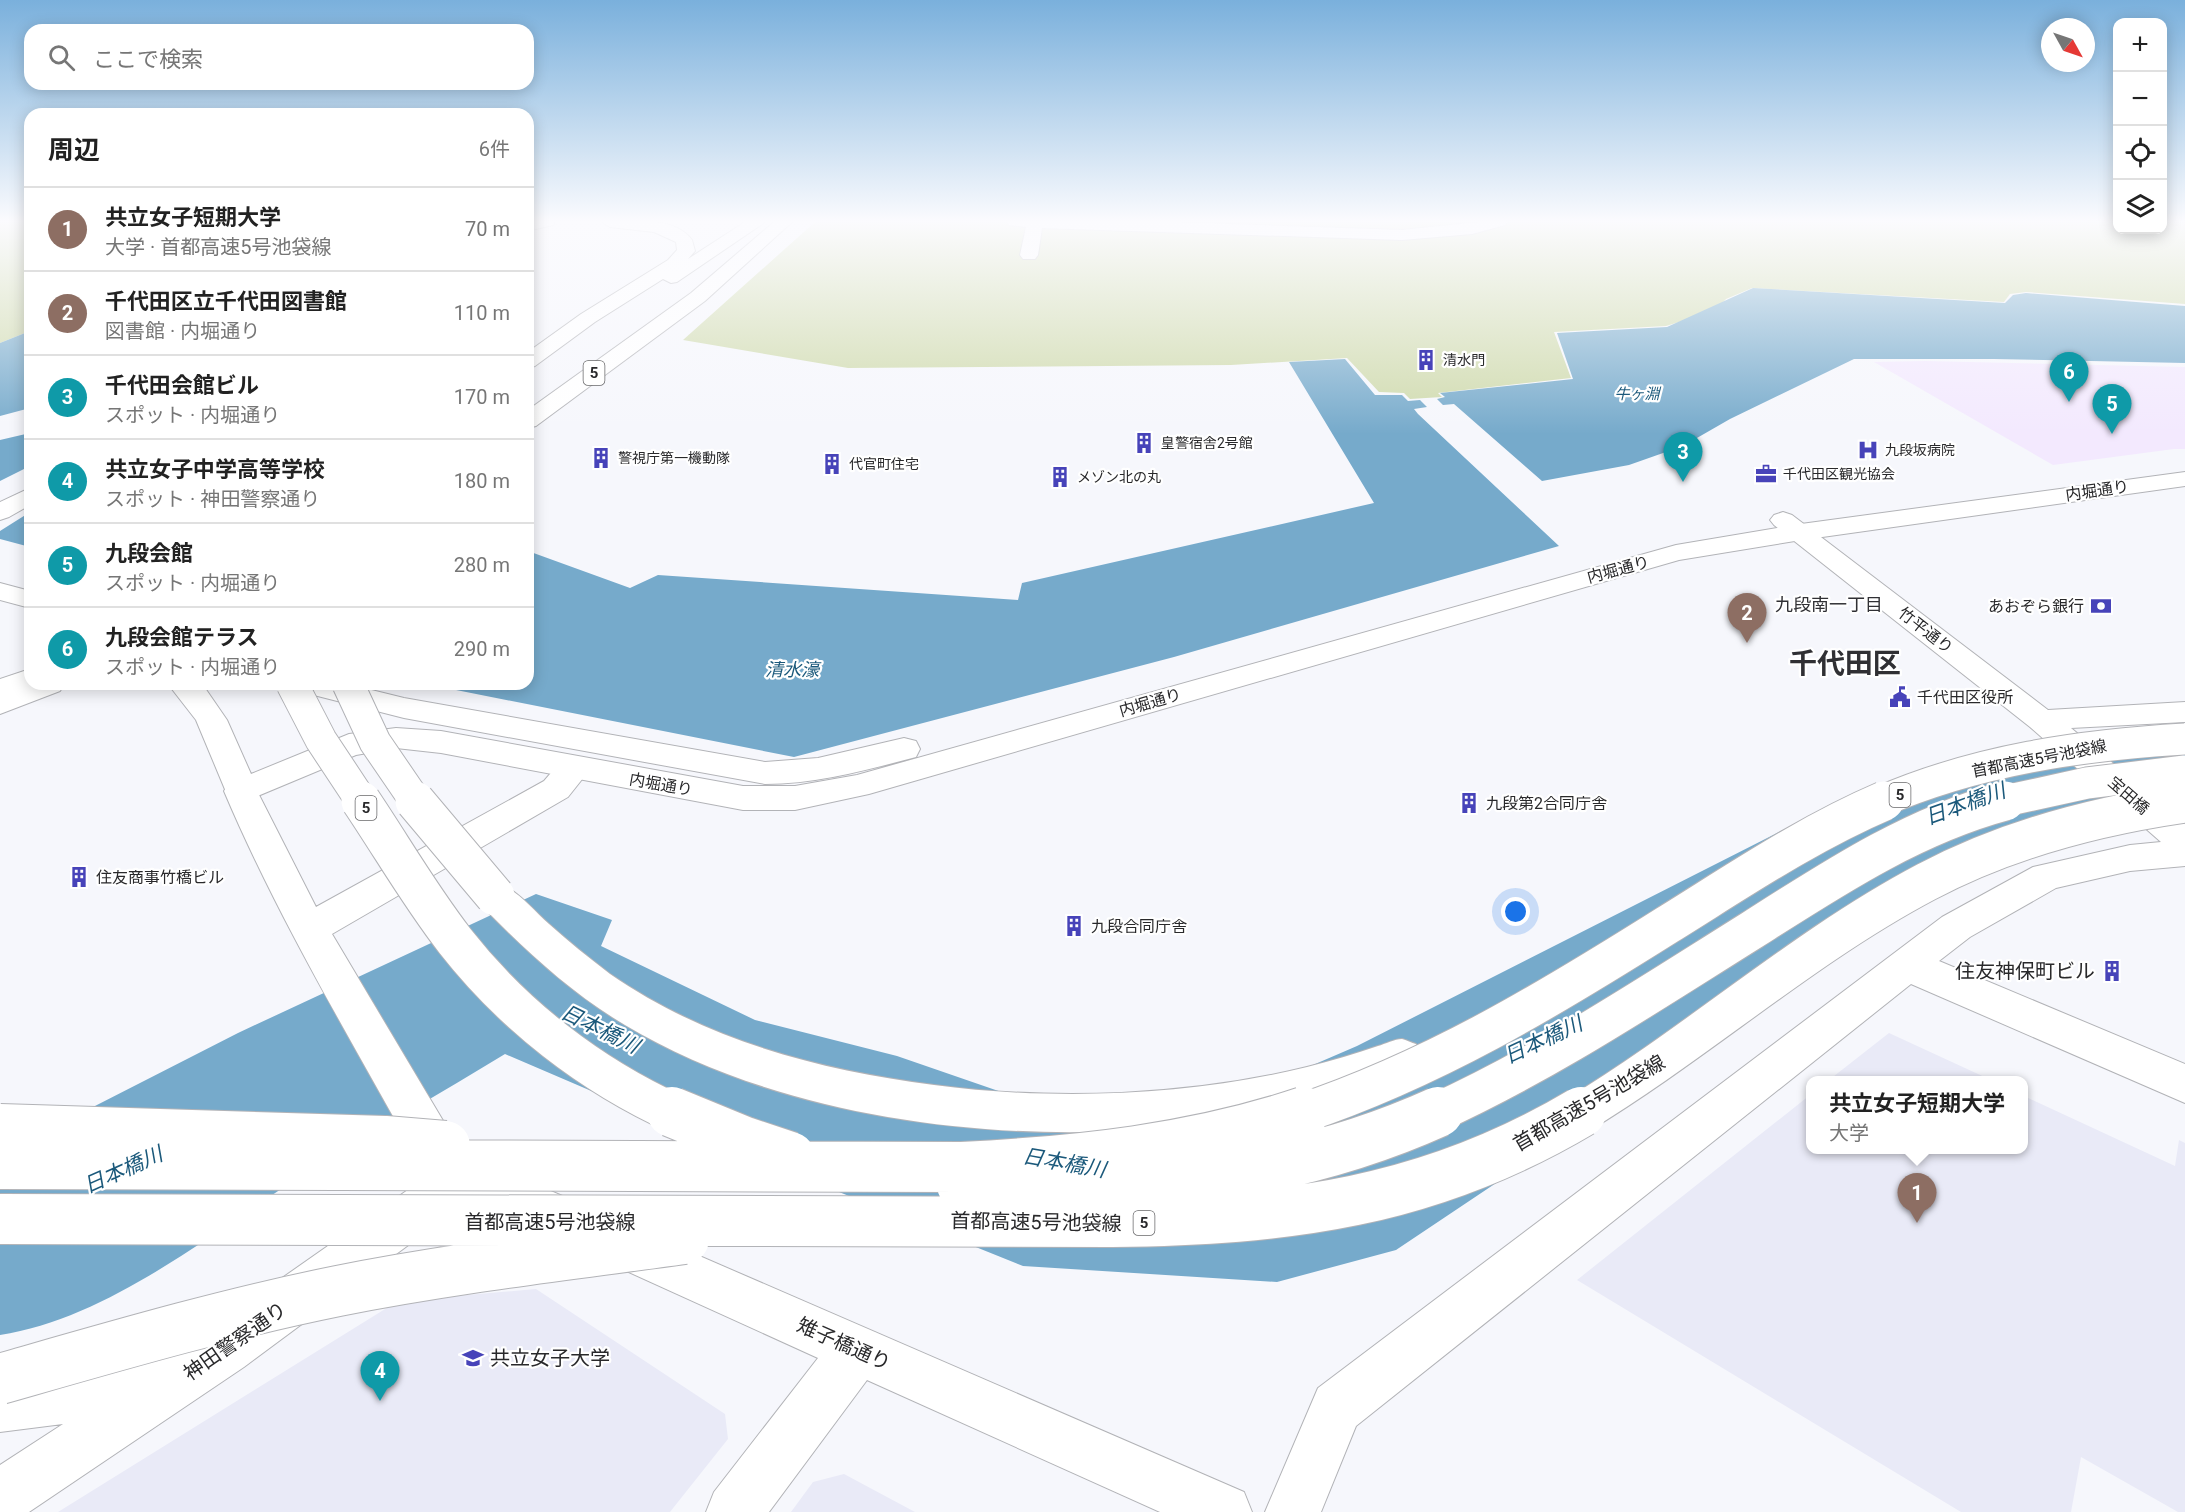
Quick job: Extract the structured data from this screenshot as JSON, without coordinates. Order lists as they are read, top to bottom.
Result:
{
  "streets": {
    "main road": [
      "5",
      "内堀通り",
      "竹平通り",
      "首都高速5号池袋線",
      "宝田橋",
      "神田警察通り",
      "雉子橋通り"
    ]
  },
  "crossings": [
    ["内堀通り", "竹平通り"],
    ["竹平通り", "宝田橋"],
    ["首都高速5号池袋線", "宝田橋"],
    ["神田警察通り", "雉子橋通り"]
  ],
  "districts": ["九段南一丁目", "千代田区"],
  "water": ["牛ヶ淵", "清水濠", "日本橋川"],
  "places": {
    "building": [
      "清水門",
      "皇警宿舎2号館",
      "警視庁第一機動隊",
      "代官町住宅",
      "メゾン北の丸",
      "九段第2合同庁舎",
      "住友商事竹橋ビル",
      "九段合同庁舎",
      "住友神保町ビル"
    ],
    "hospital": ["九段坂病院"],
    "office": ["千代田区観光協会"],
    "bank": ["あおぞら銀行"],
    "public building": ["千代田区役所"],
    "school or university": ["共立女子大学"]
  },
  "north": "bottom right",
  "page": {
    "map_buttons": ["+", "−"],
    "search": "ここで検索",
    "heading": ["周辺", "6件"],
    "list": [
      {
        "mark": "1",
        "name": "共立女子短期大学",
        "note": "大学 · 首都高速5号池袋線",
        "value": "70 m"
      },
      {
        "mark": "2",
        "name": "千代田区立千代田図書館",
        "note": "図書館 · 内堀通り",
        "value": "110 m"
      },
      {
        "mark": "3",
        "name": "千代田会館ビル",
        "note": "スポット · 内堀通り",
        "value": "170 m"
      },
      {
        "mark": "4",
        "name": "共立女子中学高等学校",
        "note": "スポット · 神田警察通り",
        "value": "180 m"
      },
      {
        "mark": "5",
        "name": "九段会館",
        "note": "スポット · 内堀通り",
        "value": "280 m"
      },
      {
        "mark": "6",
        "name": "九段会館テラス",
        "note": "スポット · 内堀通り",
        "value": "290 m"
      }
    ],
    "pins": [
      "6",
      "5",
      "3",
      "2",
      "1",
      "4"
    ],
    "popup": ["共立女子短期大学", "大学"]
  }
}
